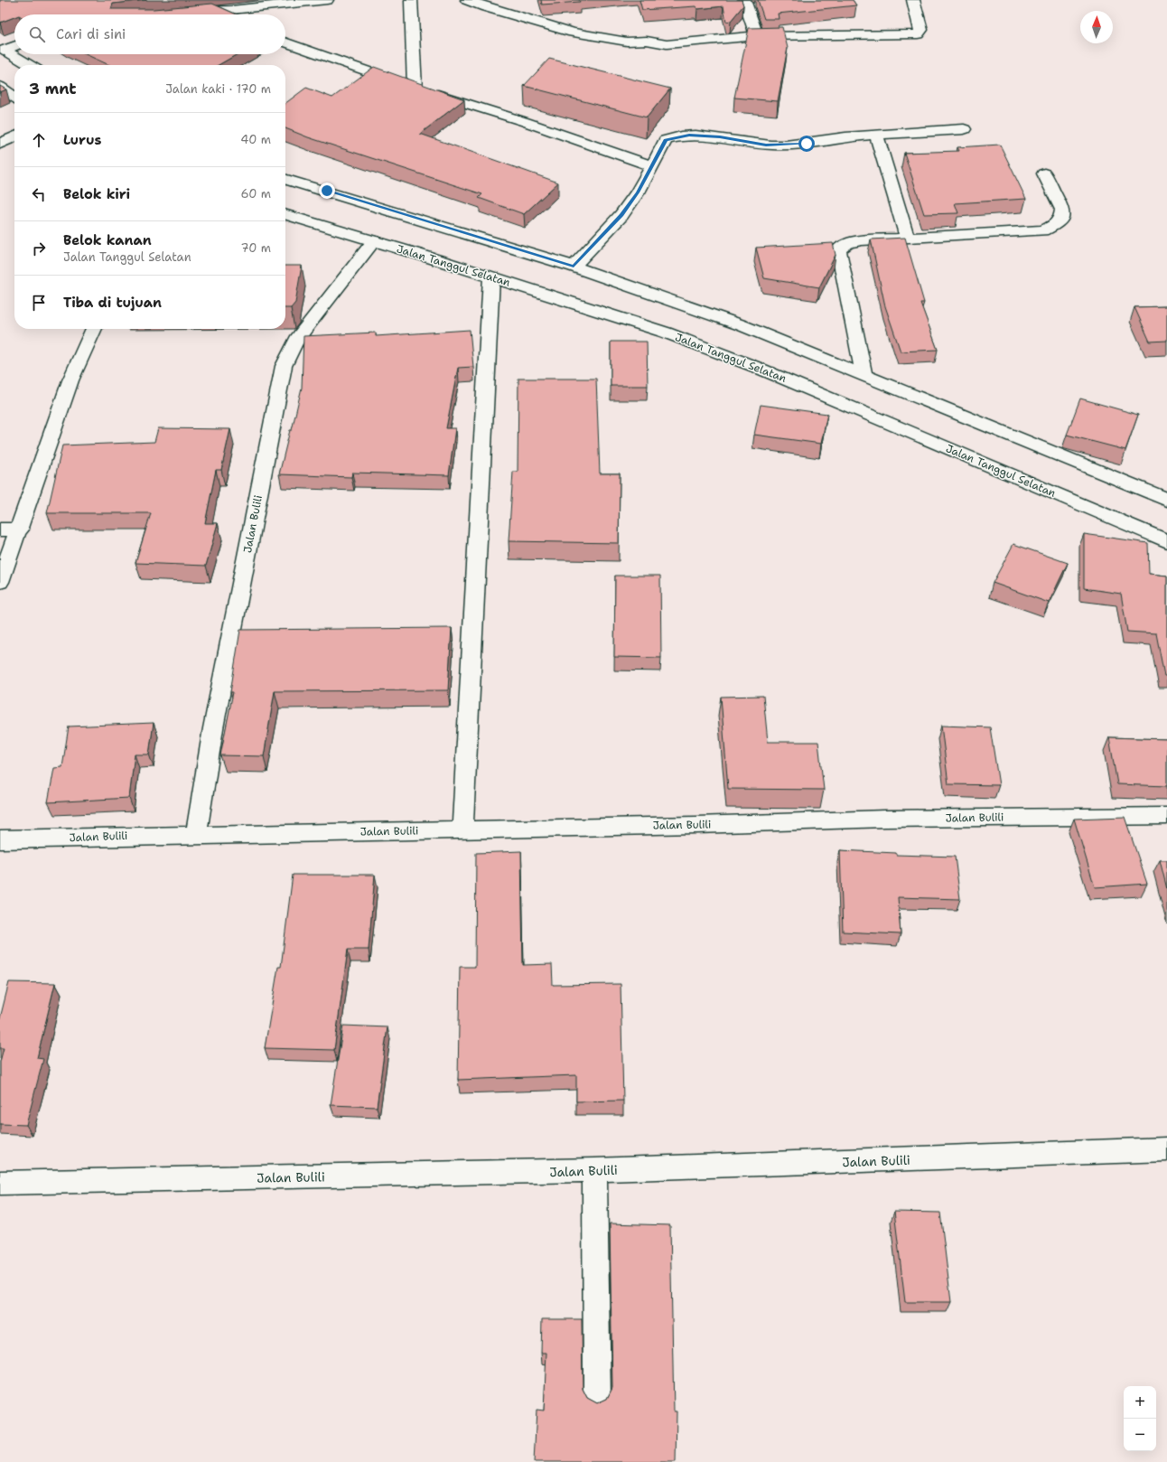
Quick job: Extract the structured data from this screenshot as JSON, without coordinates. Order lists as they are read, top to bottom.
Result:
{
  "streets": {
    "street": ["Jalan Tanggul Selatan", "Jalan Bulili"]
  },
  "crossings": [
    ["Jalan Tanggul Selatan", "Jalan Bulili"]
  ],
  "north": "top",
  "page": {
    "search": "Cari di sini",
    "heading": ["3 mnt", "Jalan kaki · 170 m"],
    "list": [
      ["Lurus", "40 m"],
      ["Belok kiri", "60 m"],
      ["Belok kanan", "Jalan Tanggul Selatan", "70 m"],
      "Tiba di tujuan"
    ],
    "map_buttons": ["+", "−"]
  }
}
